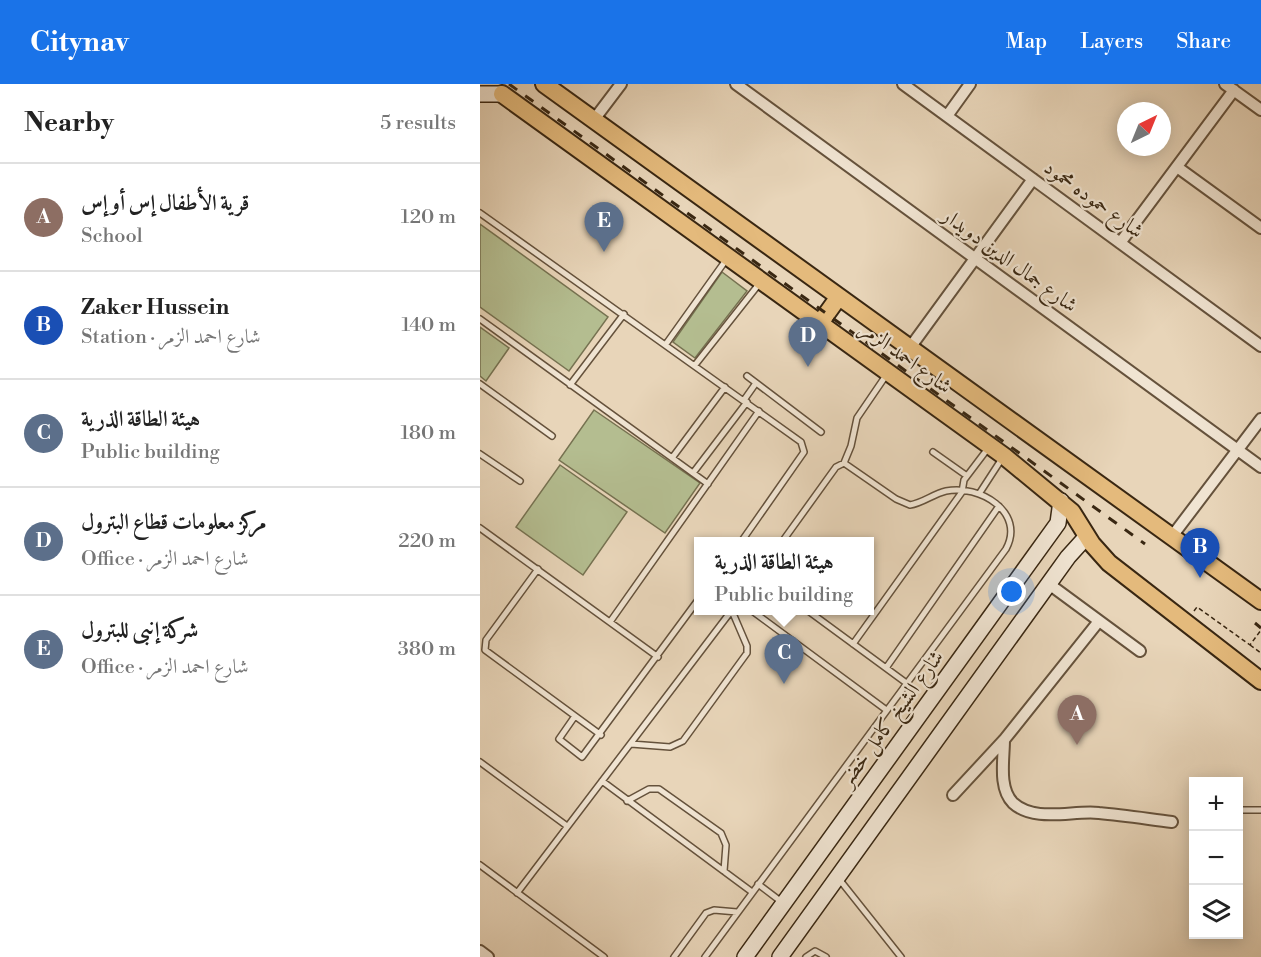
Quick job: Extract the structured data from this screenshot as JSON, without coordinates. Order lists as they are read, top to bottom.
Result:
{
  "streets": {
    "main road": ["شارع احمد الزمر", "شارع الشيخ كامل خضر"],
    "street": ["شارع حموده محمود", "شارع جمال الدين دويدار"]
  },
  "crossings": [
    ["شارع احمد الزمر", "شارع الشيخ كامل خضر"]
  ],
  "north": "top right",
  "page": {
    "header": "Citynav",
    "nav": ["Map", "Layers", "Share"],
    "heading": ["Nearby", "5 results"],
    "list": [
      {
        "mark": "A",
        "name": "قرية الأطفال إس أو إس",
        "note": "School",
        "value": "120 m"
      },
      {
        "mark": "B",
        "name": "Zaker Hussein",
        "note": "Station · شارع احمد الزمر",
        "value": "140 m"
      },
      {
        "mark": "C",
        "name": "هيئة الطاقة الذرية",
        "note": "Public building",
        "value": "180 m"
      },
      {
        "mark": "D",
        "name": "مركز معلومات قطاع البترول",
        "note": "Office · شارع احمد الزمر",
        "value": "220 m"
      },
      {
        "mark": "E",
        "name": "شركة إنبى للبترول",
        "note": "Office · شارع احمد الزمر",
        "value": "380 m"
      }
    ],
    "pins": [
      "E",
      "D",
      "B",
      "C",
      "A"
    ],
    "popup": ["هيئة الطاقة الذرية", "Public building"],
    "map_buttons": ["+", "−"]
  }
}
